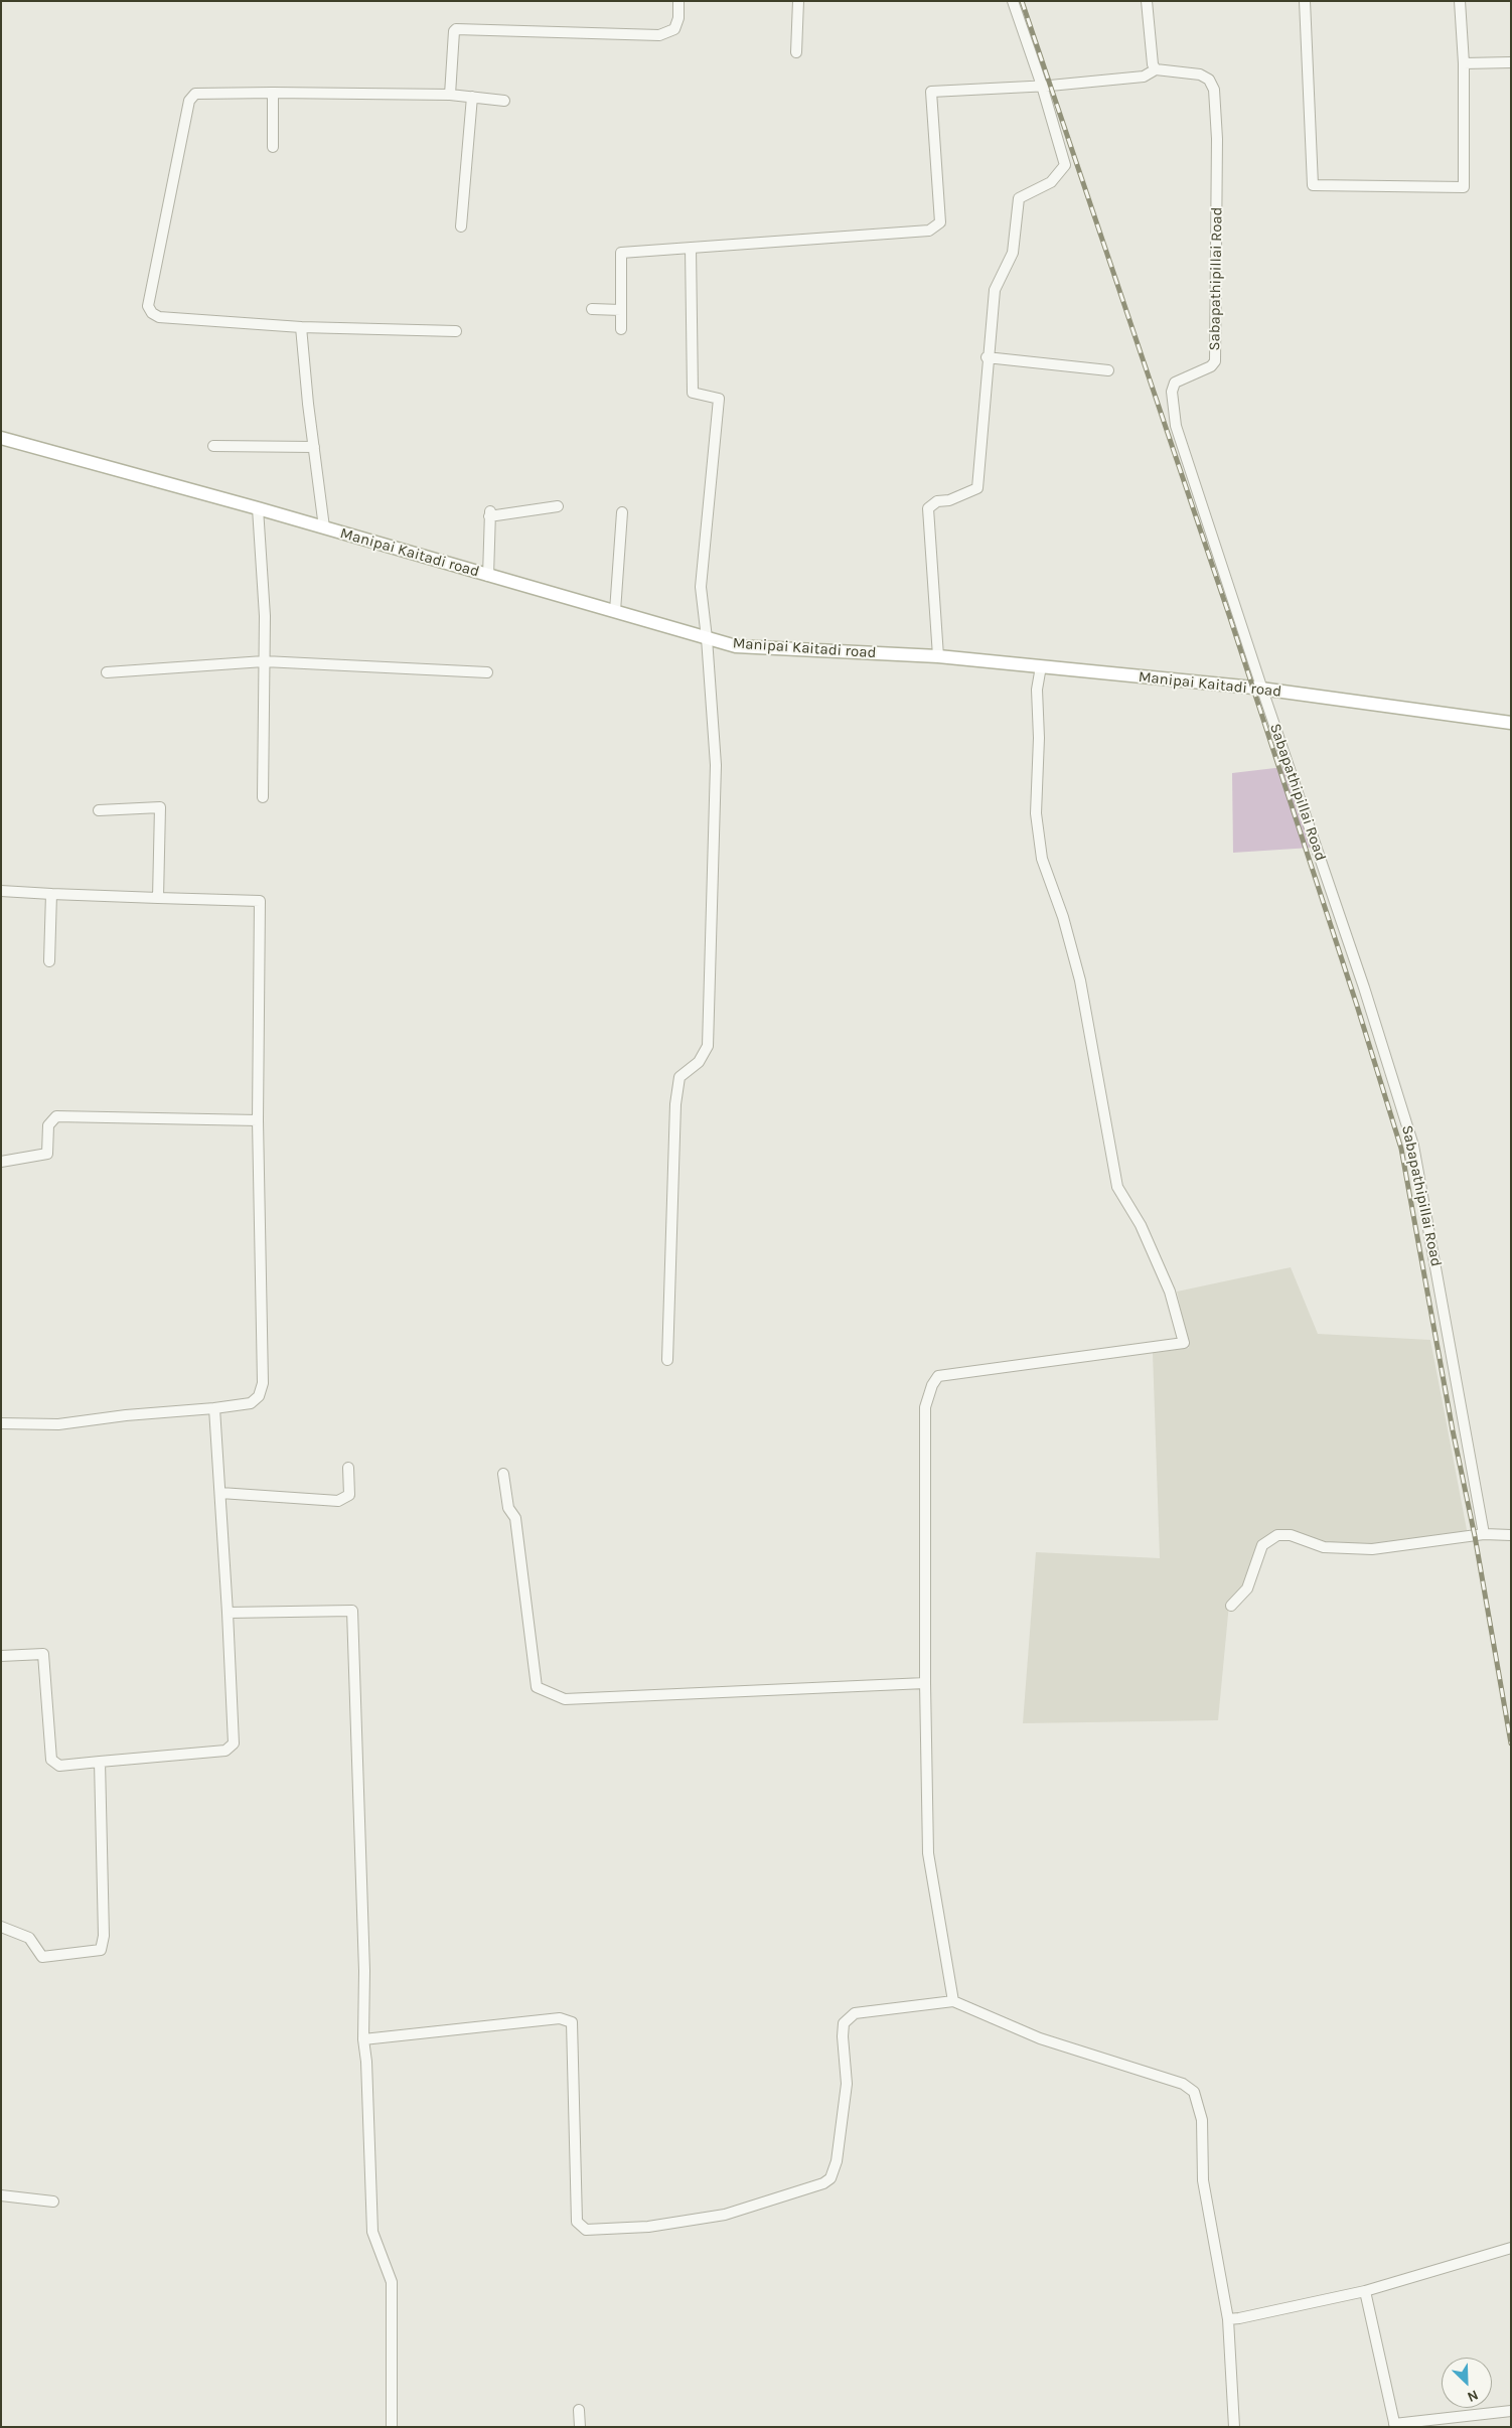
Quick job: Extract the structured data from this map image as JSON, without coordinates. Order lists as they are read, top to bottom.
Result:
{
  "streets": {
    "main road": ["Manipai Kaitadi road"],
    "street": ["Sabapathipillai Road"]
  },
  "crossings": [
    ["Sabapathipillai Road", "Manipai Kaitadi road"]
  ],
  "north": "bottom right"
}
